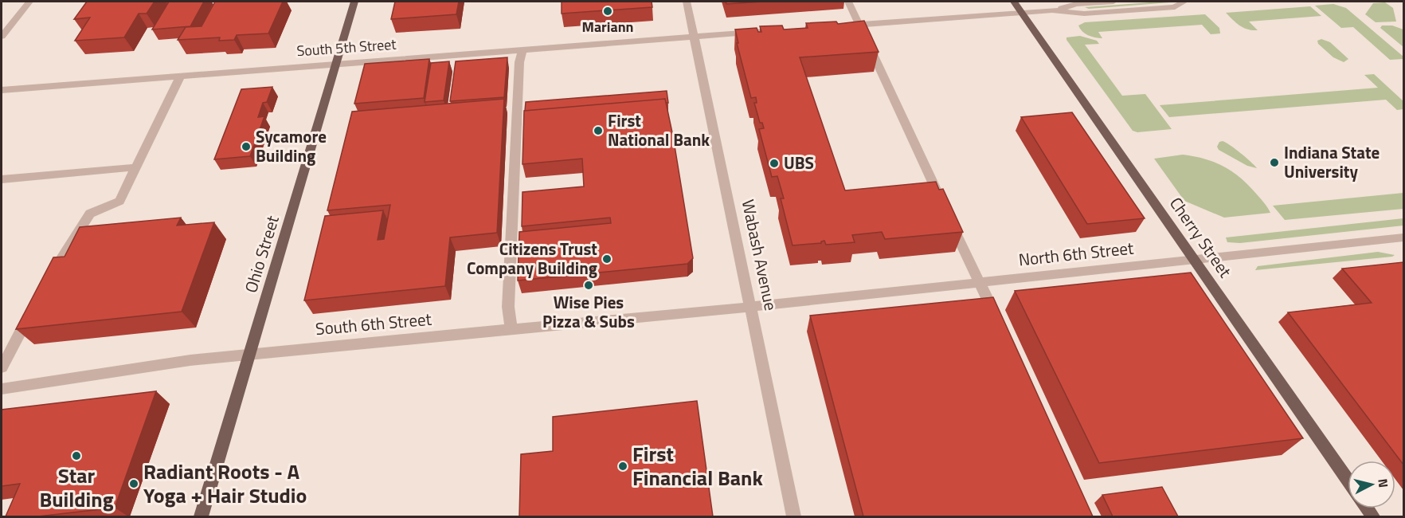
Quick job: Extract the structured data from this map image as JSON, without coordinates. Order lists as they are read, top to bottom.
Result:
{
  "streets": {
    "main road": ["Cherry Street", "Ohio Street"],
    "street": [
      "South 5th Street",
      "North 6th Street",
      "Wabash Avenue",
      "South 6th Street"
    ]
  },
  "crossings": [
    ["South 5th Street", "Ohio Street"],
    ["South 5th Street", "Wabash Avenue"],
    ["Cherry Street", "North 6th Street"],
    ["Ohio Street", "South 6th Street"],
    ["North 6th Street", "Wabash Avenue"],
    ["North 6th Street", "South 6th Street"],
    ["Wabash Avenue", "South 6th Street"]
  ],
  "places": [
    "Mariann",
    "First National Bank",
    "Sycamore Building",
    "Indiana State University",
    "UBS",
    "Citizens Trust Company Building",
    "Wise Pies Pizza & Subs",
    "Star Building",
    "First Financial Bank",
    "Radiant Roots - A Yoga + Hair Studio"
  ],
  "north": "right"
}
